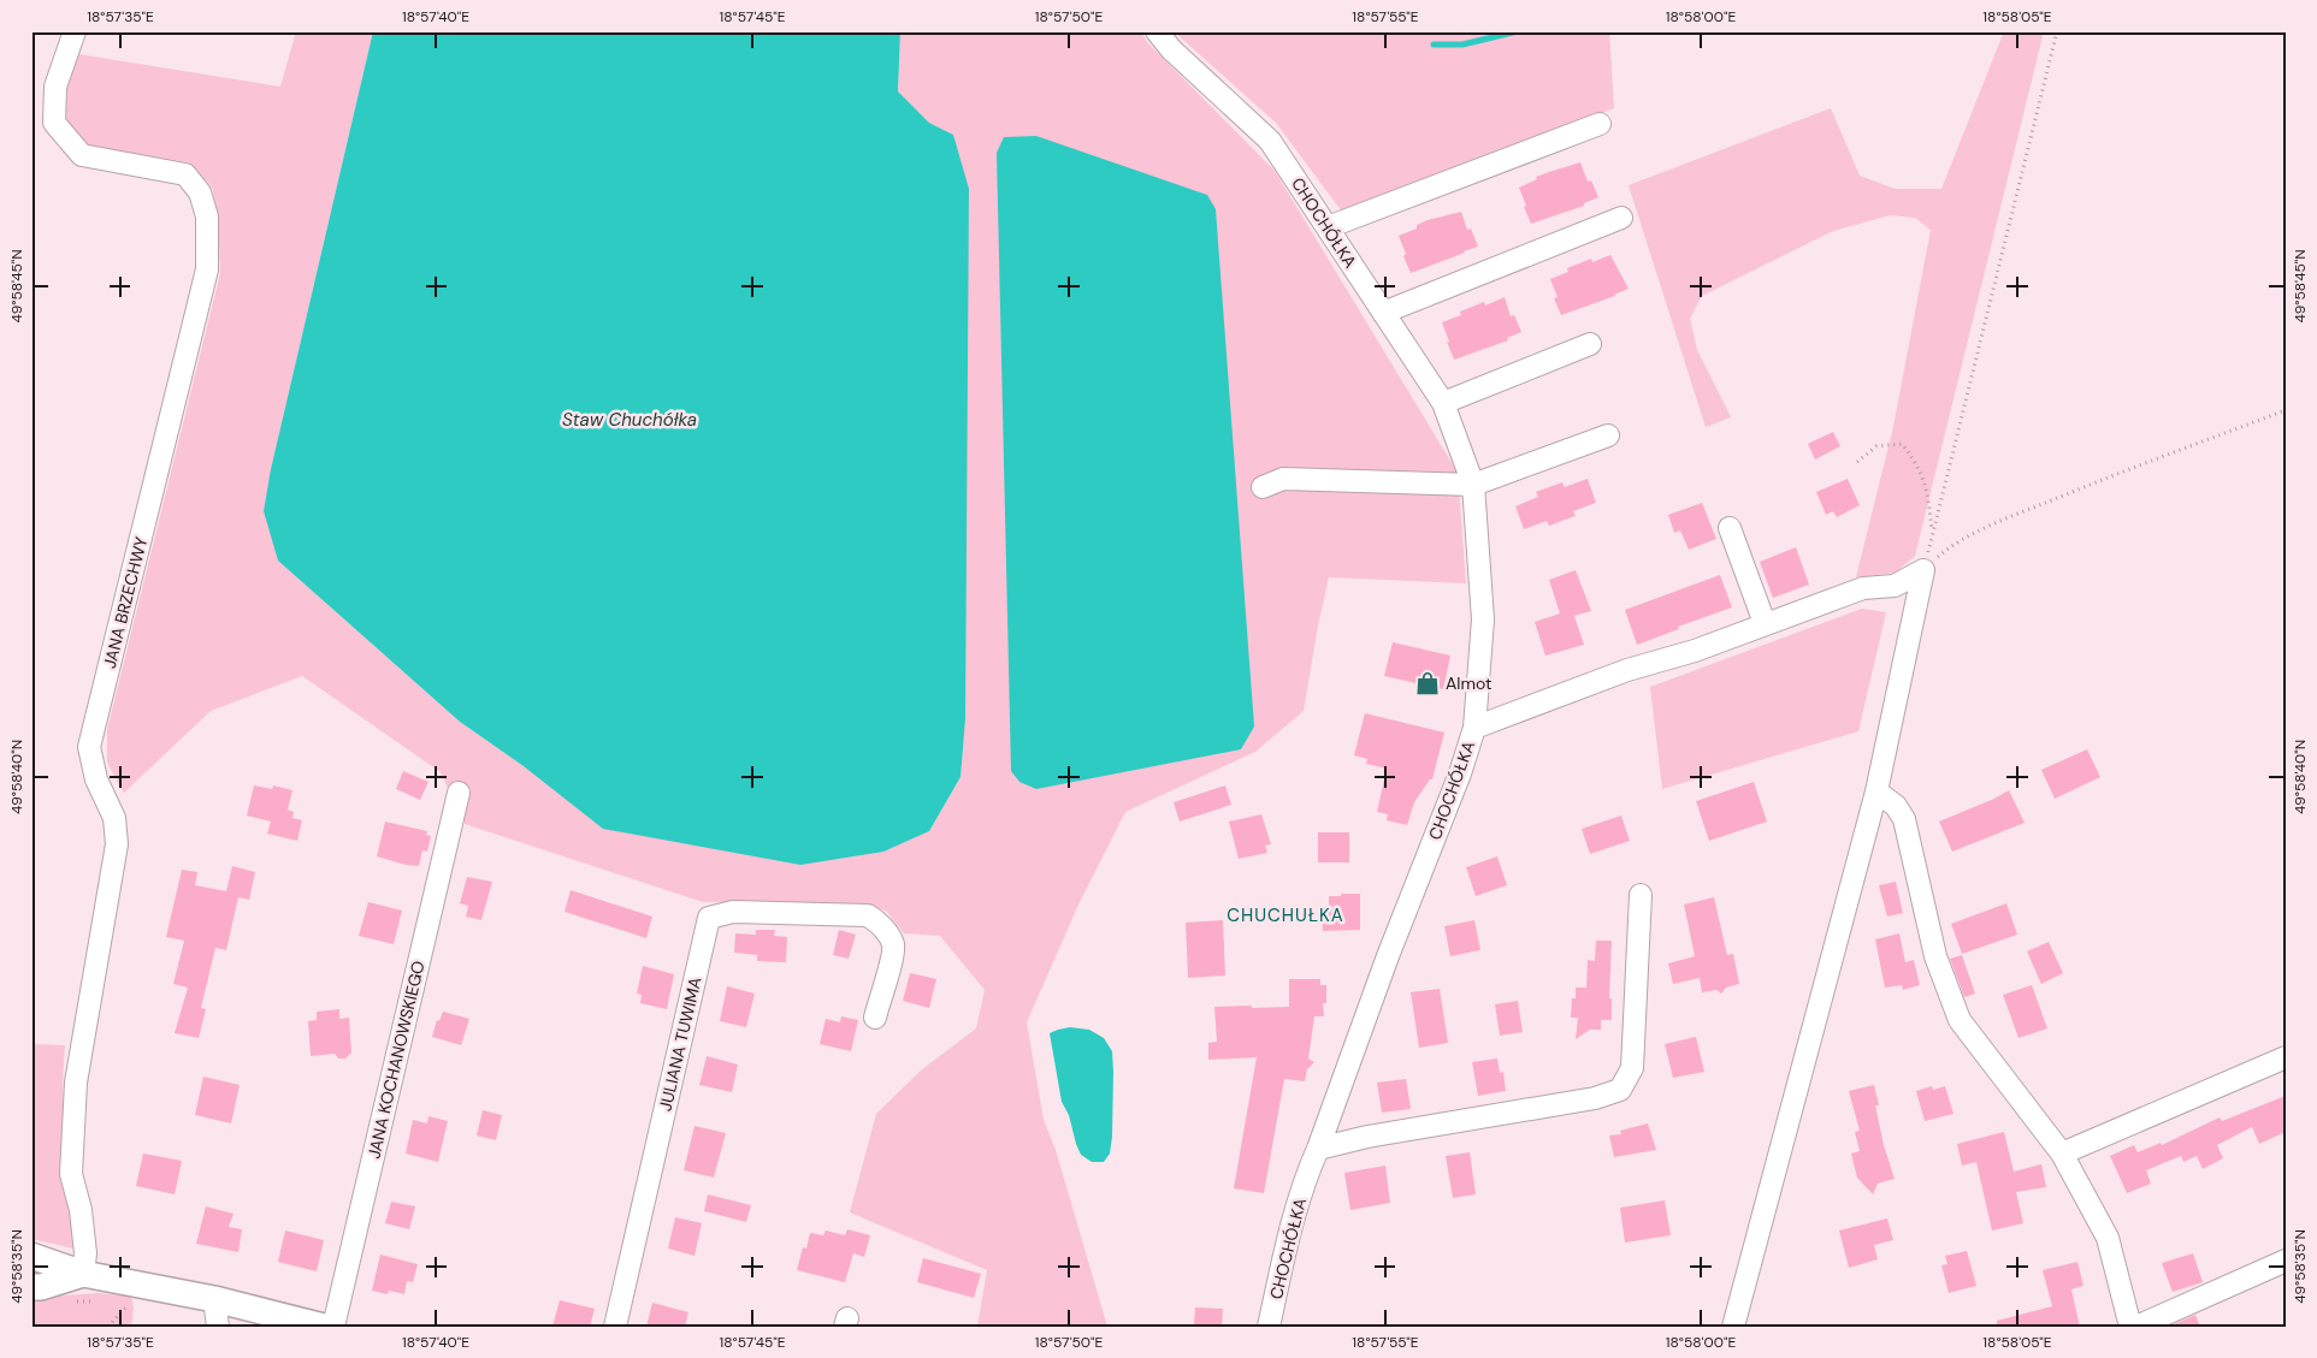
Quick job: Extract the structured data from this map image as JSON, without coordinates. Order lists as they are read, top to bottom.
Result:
{
  "streets": {
    "street": [
      "CHOCHÓŁKA",
      "JANA BRZECHWY",
      "JULIANA TUWIMA",
      "JANA KOCHANOWSKIEGO"
    ]
  },
  "districts": ["CHUCHUŁKA"],
  "water": ["Staw Chuchółka"],
  "places": {
    "shop": ["Almot"]
  },
  "coordinates": [
    "18°57'35\"E",
    "18°57'40\"E",
    "18°57'45\"E",
    "18°57'50\"E",
    "18°57'55\"E",
    "18°58'00\"E",
    "18°58'05\"E",
    "49°58'45\"N",
    "49°58'40\"N",
    "49°58'35\"N"
  ]
}
